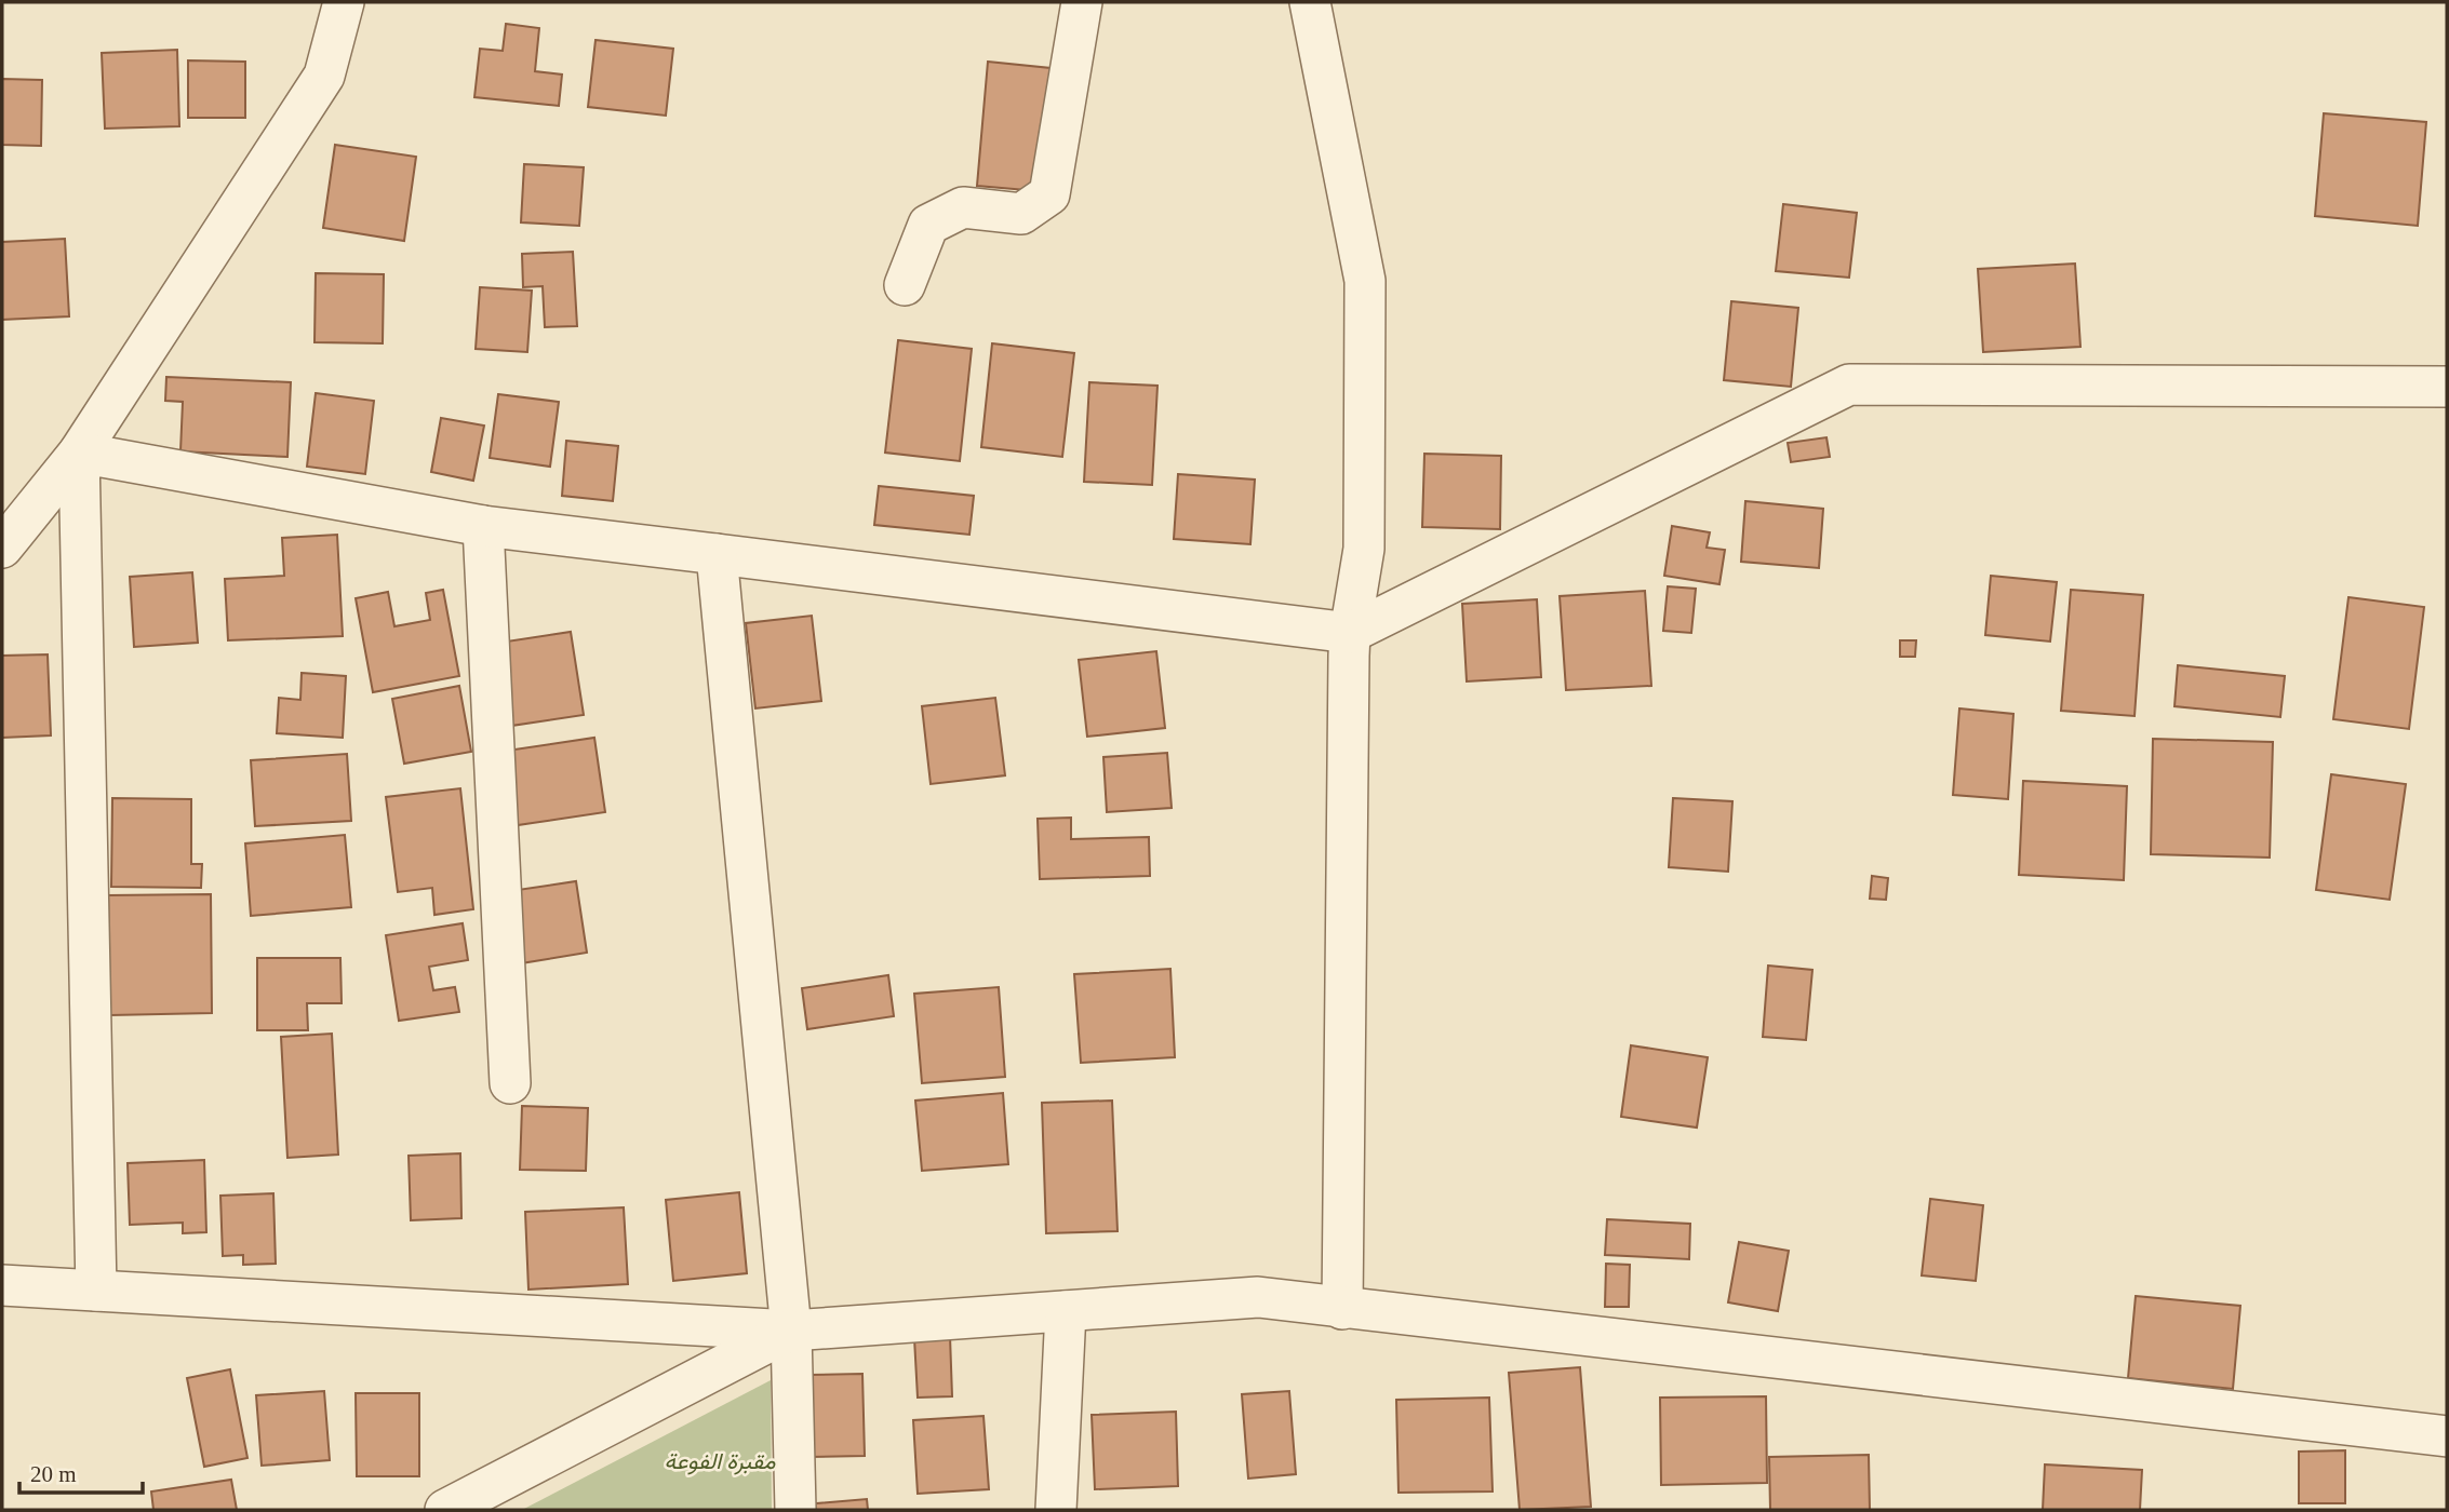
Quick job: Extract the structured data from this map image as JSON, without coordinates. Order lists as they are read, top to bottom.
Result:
{
  "parks": ["مقبرة الفوعة"],
  "scale_bar": "20 m"
}
